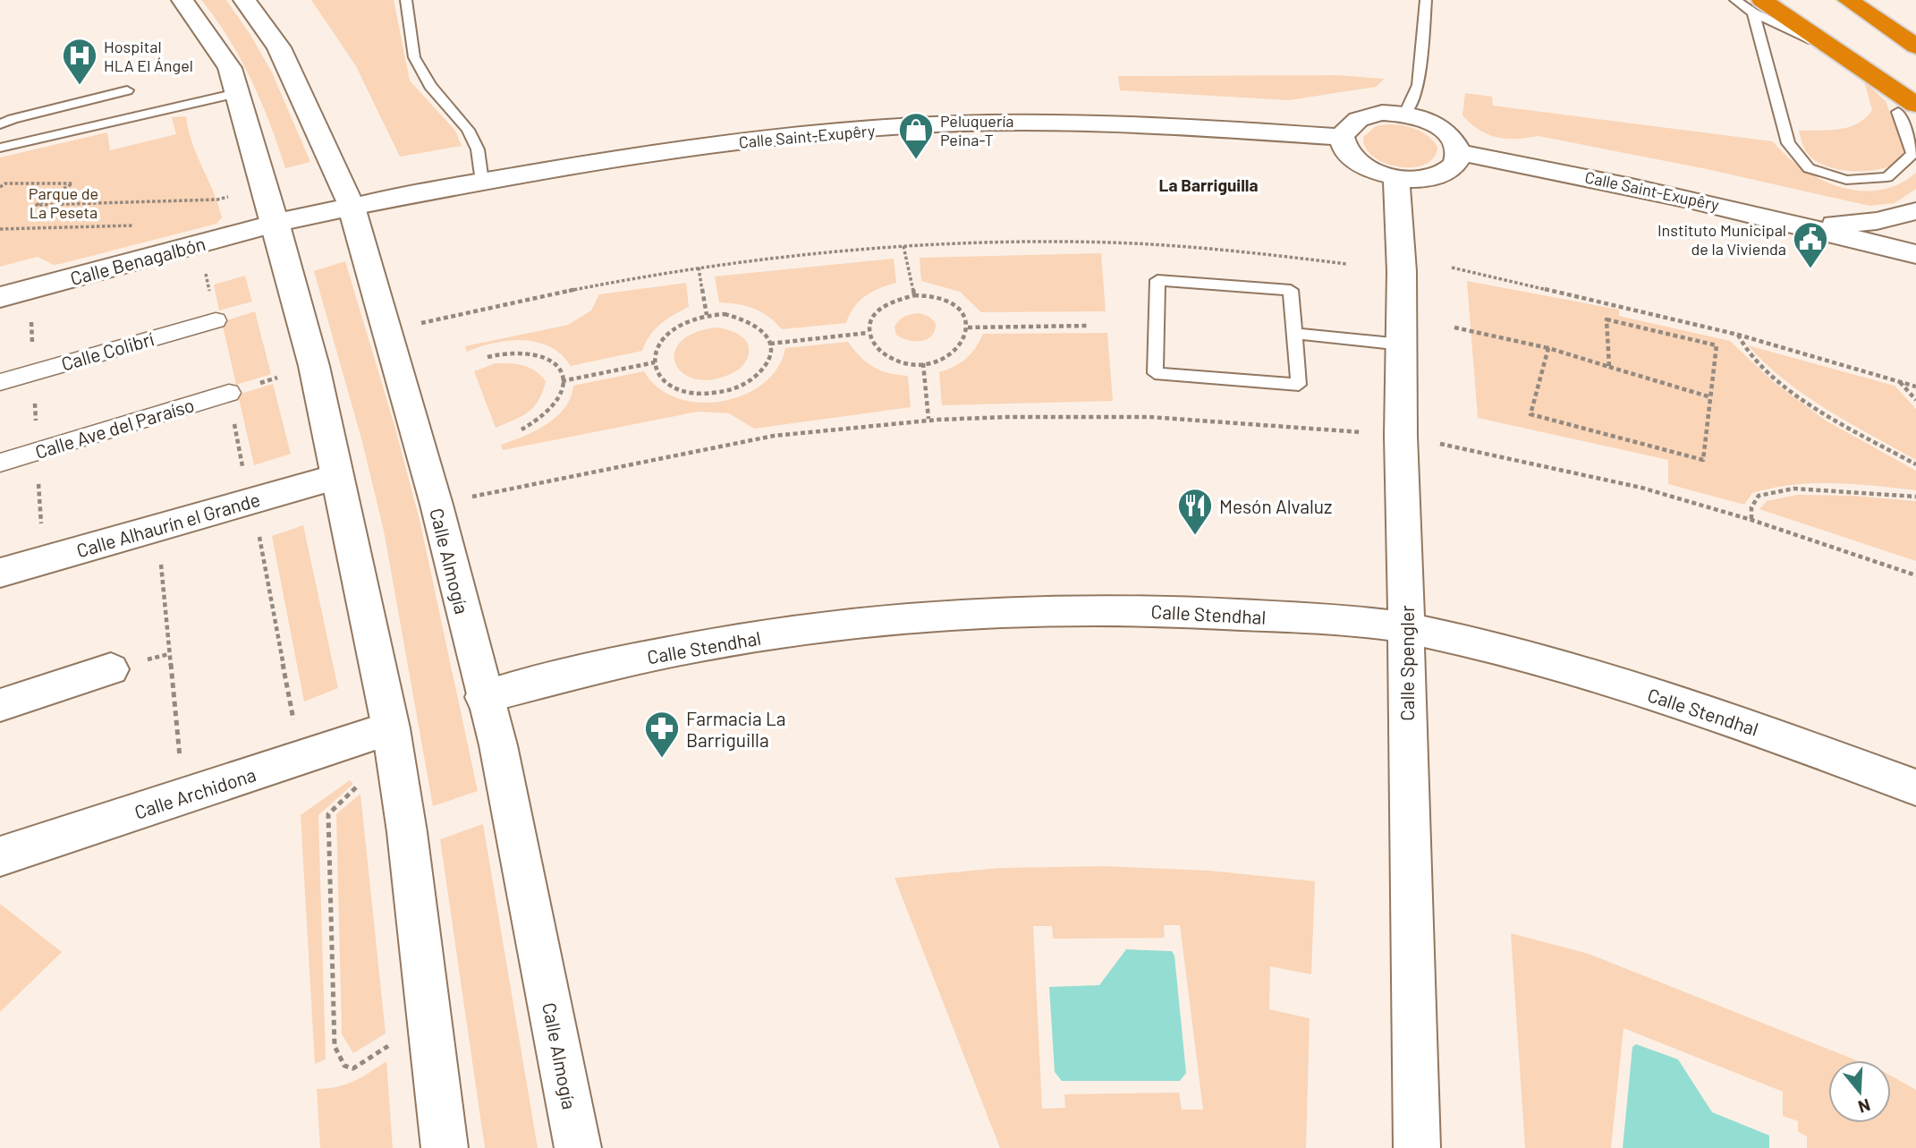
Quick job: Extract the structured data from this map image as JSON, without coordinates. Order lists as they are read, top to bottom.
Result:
{
  "streets": {
    "street": [
      "Calle Saint-Exupêry",
      "Calle Benagalbón",
      "Calle Colibrí",
      "Calle Ave del Paraíso",
      "Calle Alhaurín el Grande",
      "Calle Almogía",
      "Calle Stendhal",
      "Calle Spengler",
      "Calle Archidona"
    ]
  },
  "crossings": [
    ["Calle Saint-Exupêry", "Calle Benagalbón"],
    ["Calle Saint-Exupêry", "Calle Almogía"],
    ["Calle Saint-Exupêry", "Calle Spengler"],
    ["Calle Benagalbón", "Calle Almogía"],
    ["Calle Almogía", "Calle Stendhal"],
    ["Calle Stendhal", "Calle Spengler"]
  ],
  "districts": ["La Barriguilla"],
  "parks": ["Parque de La Peseta"],
  "places": {
    "hospital": ["Hospital HLA El Ángel"],
    "shop": ["Peluquería Peina-T"],
    "public building": ["Instituto Municipal de la Vivienda"],
    "restaurant": ["Mesón Alvaluz"],
    "pharmacy": ["Farmacia La Barriguilla"]
  },
  "north": "bottom"
}
